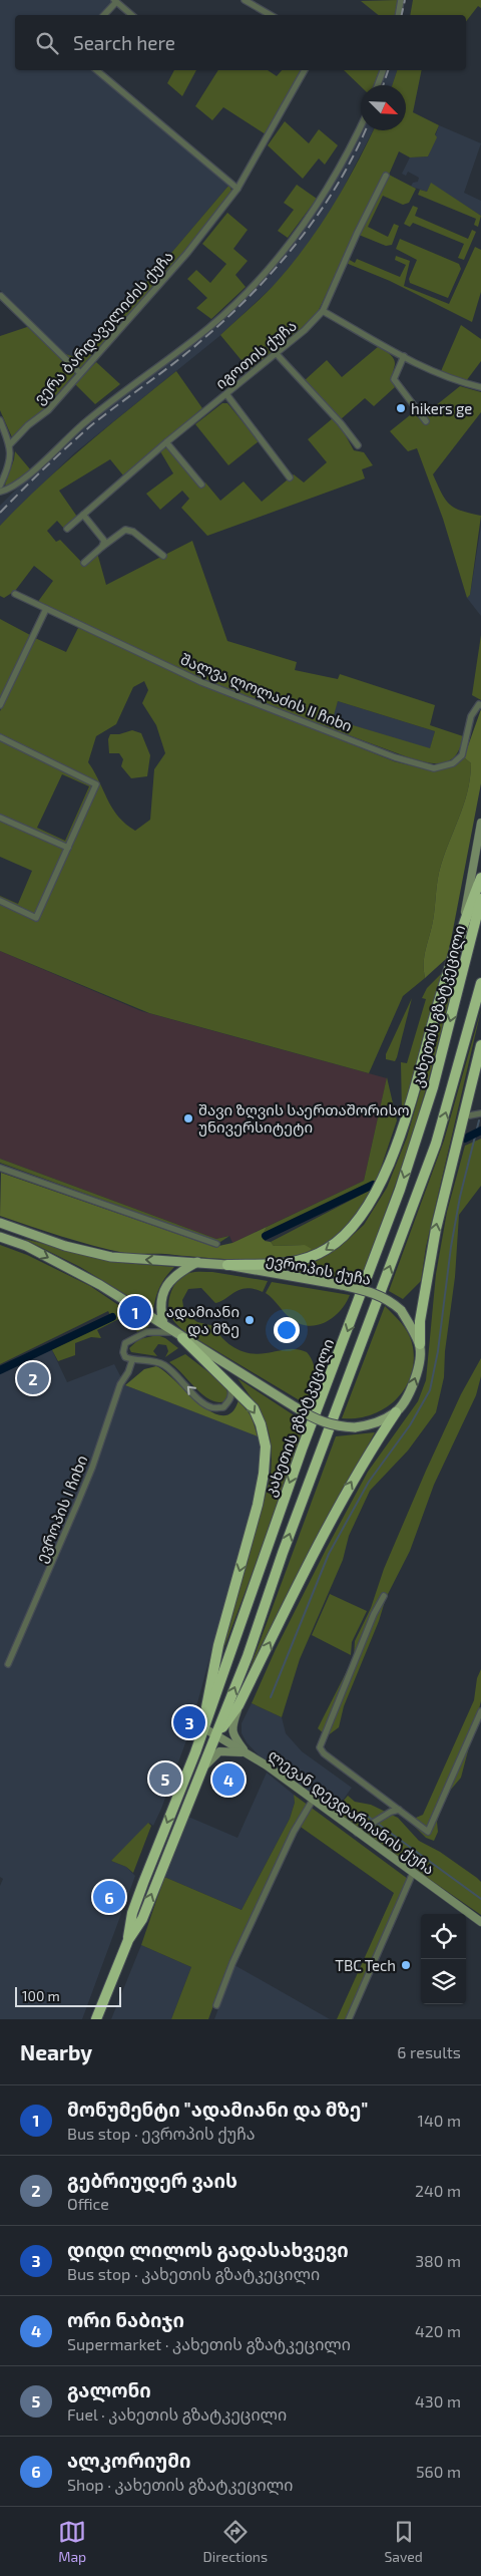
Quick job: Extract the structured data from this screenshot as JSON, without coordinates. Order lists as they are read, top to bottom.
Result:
{
  "streets": {
    "highway": ["კახეთის გზატკეცილი"],
    "main road": ["ევროპის ქუჩა", "ლევან დევდარიანის ქუჩა"],
    "street": [
      "ვერა ბარდაველიძის ქუჩა",
      "იგოთის ქუჩა",
      "შალვა ლოლაძის II ჩიხი",
      "ევროპის I ჩიხი"
    ]
  },
  "crossings": [
    ["კახეთის გზატკეცილი", "ლევან დევდარიანის ქუჩა"]
  ],
  "places": [
    "hikers ge",
    "შავი ზღვის საერთაშორისო უნივერსიტეტი",
    "ადამიანი და მზე",
    "TBC Tech"
  ],
  "scale_bar": "100 m",
  "north": "bottom right",
  "page": {
    "search": "Search here",
    "pins": [
      "1",
      "2",
      "3",
      "5",
      "4",
      "6"
    ],
    "scale": "100 m",
    "heading": ["Nearby", "6 results"],
    "list": [
      {
        "mark": "1",
        "name": "მონუმენტი \"ადამიანი და მზე\"",
        "note": "Bus stop · ევროპის ქუჩა",
        "value": "140 m"
      },
      {
        "mark": "2",
        "name": "გებრიუდერ ვაის",
        "note": "Office",
        "value": "240 m"
      },
      {
        "mark": "3",
        "name": "დიდი ლილოს გადასახვევი",
        "note": "Bus stop · კახეთის გზატკეცილი",
        "value": "380 m"
      },
      {
        "mark": "4",
        "name": "ორი ნაბიჯი",
        "note": "Supermarket · კახეთის გზატკეცილი",
        "value": "420 m"
      },
      {
        "mark": "5",
        "name": "გალონი",
        "note": "Fuel · კახეთის გზატკეცილი",
        "value": "430 m"
      },
      {
        "mark": "6",
        "name": "ალკორიუმი",
        "note": "Shop · კახეთის გზატკეცილი",
        "value": "560 m"
      }
    ],
    "nav": ["Map", "Directions", "Saved"]
  }
}
